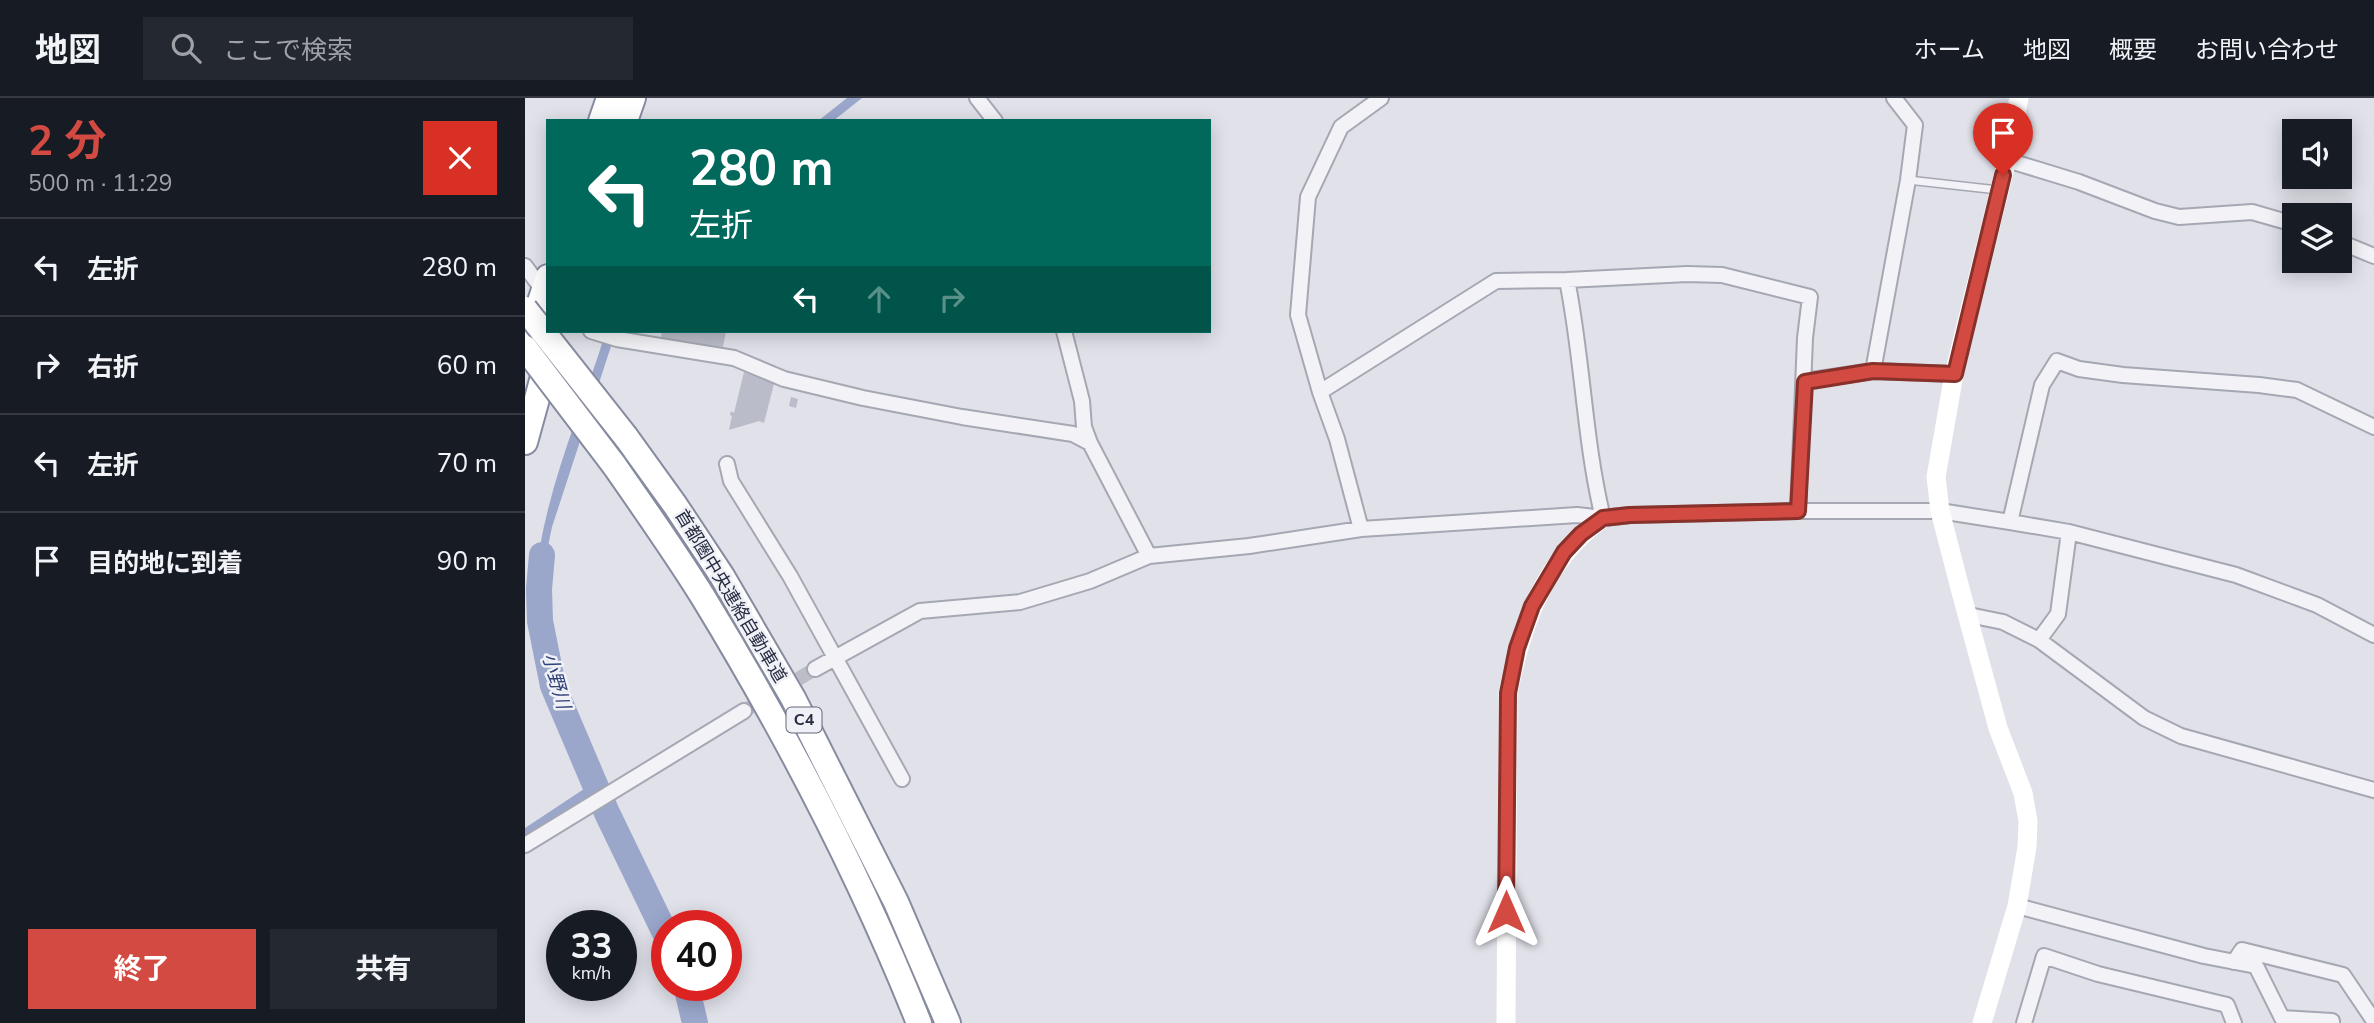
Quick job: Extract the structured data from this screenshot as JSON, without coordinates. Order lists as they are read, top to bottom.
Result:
{
  "streets": {
    "highway": ["首都圏中央連絡自動車道", "C4"]
  },
  "water": ["小野川"],
  "page": {
    "header": "地図",
    "search": "ここで検索",
    "nav": [
      "ホーム",
      "地図",
      "概要",
      "お問い合わせ"
    ],
    "heading": ["2 分", "500 m · 11:29"],
    "turn": ["280 m", "左折"],
    "list": [
      {
        "name": "左折",
        "value": "280 m"
      },
      {
        "name": "右折",
        "value": "60 m"
      },
      {
        "name": "左折",
        "value": "70 m"
      },
      {
        "name": "目的地に到着",
        "value": "90 m"
      }
    ],
    "speed": "33 km/h",
    "limit": "40",
    "buttons": ["終了", "共有"]
  }
}
